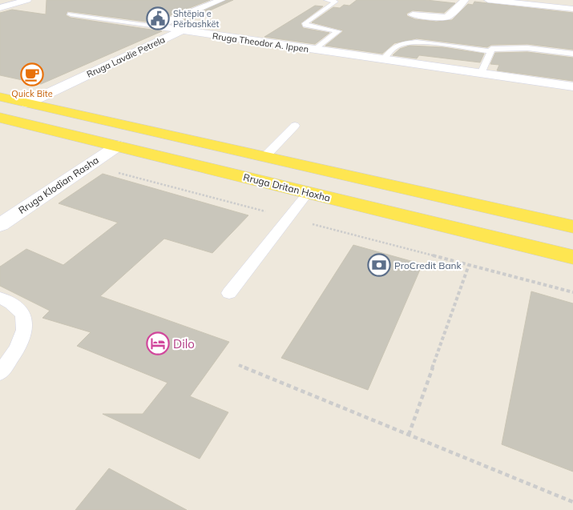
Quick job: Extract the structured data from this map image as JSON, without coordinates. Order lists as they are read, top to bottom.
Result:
{
  "streets": {
    "main road": ["Rruga Dritan Hoxha"],
    "street": ["Rruga Theodor A. Ippen", "Rruga Lavdie Petrela", "Rruga Klodian Rasha"]
  },
  "crossings": [
    ["Rruga Theodor A. Ippen", "Rruga Lavdie Petrela"],
    ["Rruga Klodian Rasha", "Rruga Dritan Hoxha"]
  ],
  "places": {
    "public building": ["Shtëpia e Përbashkët"],
    "cafe": ["Quick Bite"],
    "bank": ["ProCredit Bank"],
    "hotel": ["Dilo"]
  }
}
